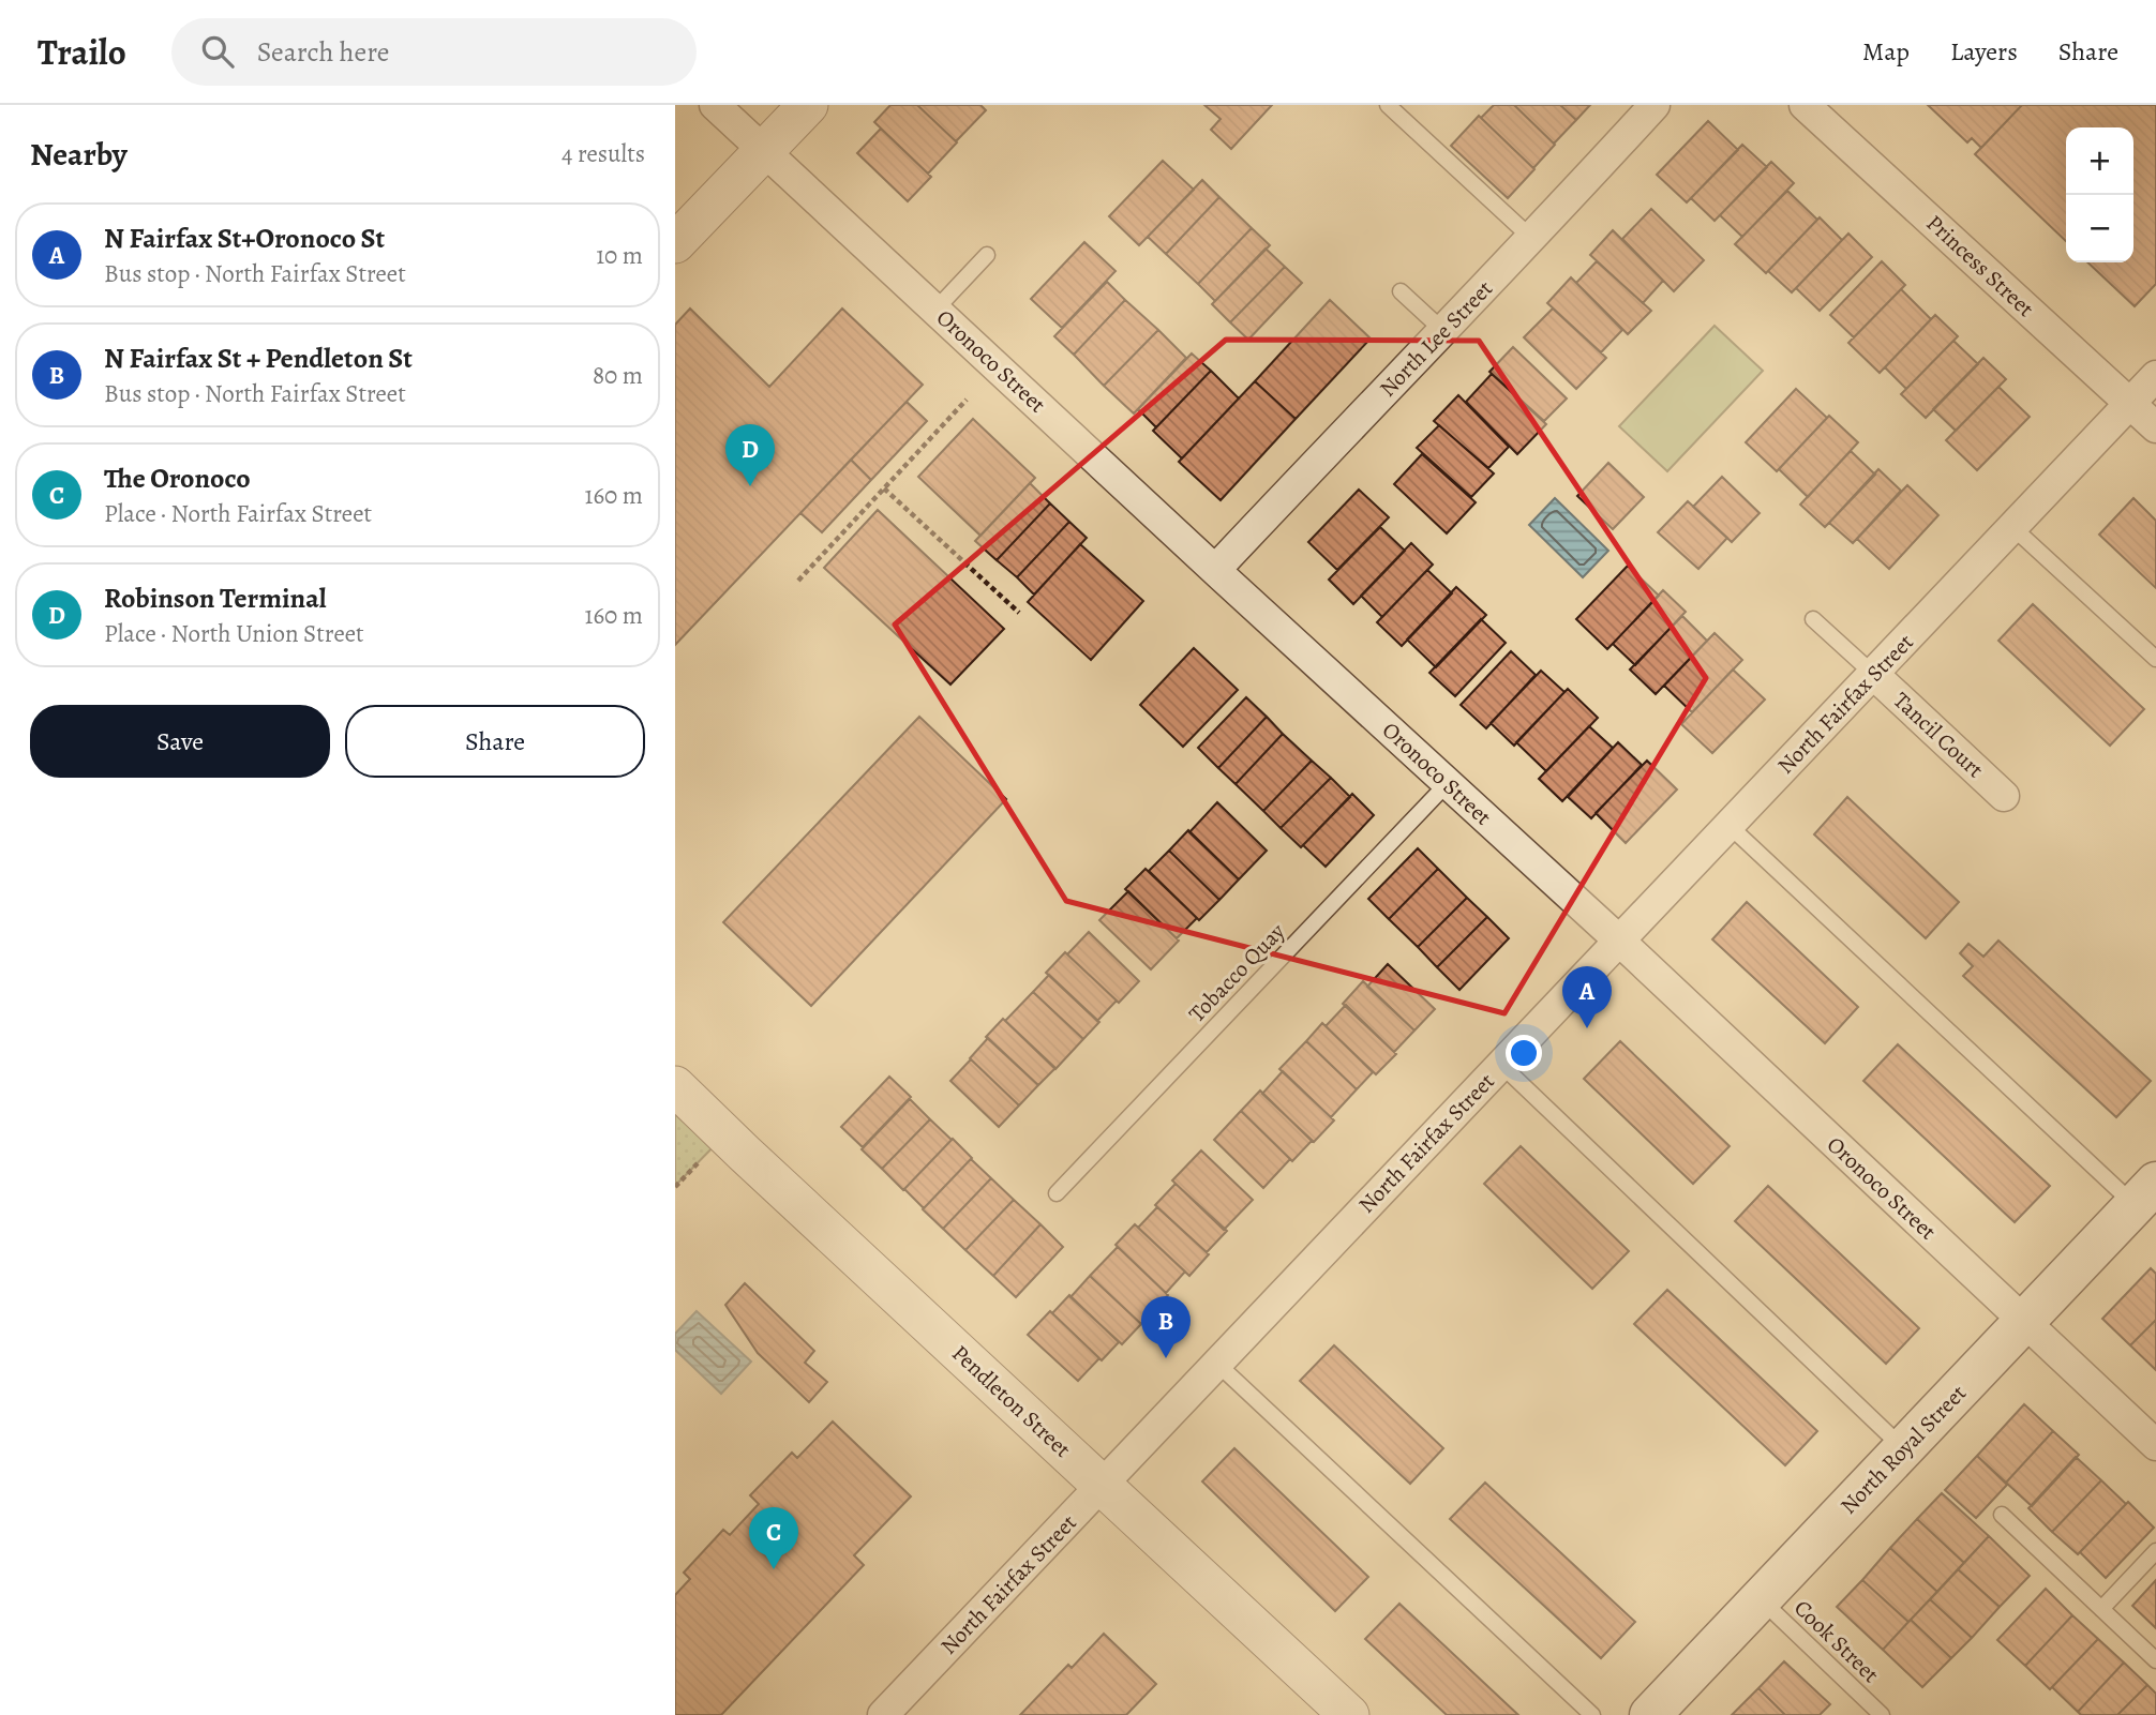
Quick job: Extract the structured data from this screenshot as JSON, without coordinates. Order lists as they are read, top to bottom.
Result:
{
  "streets": {
    "main road": ["North Royal Street"],
    "street": [
      "Princess Street",
      "North Lee Street",
      "Oronoco Street",
      "North Fairfax Street",
      "Tancil Court",
      "Pendleton Street"
    ],
    "lane": ["Tobacco Quay", "Cook Street"]
  },
  "crossings": [
    ["Princess Street", "North Fairfax Street"],
    ["North Lee Street", "Oronoco Street"],
    ["Oronoco Street", "North Fairfax Street"],
    ["Oronoco Street", "Tobacco Quay"],
    ["Oronoco Street", "North Royal Street"],
    ["North Fairfax Street", "Tancil Court"],
    ["North Fairfax Street", "Pendleton Street"],
    ["North Royal Street", "Cook Street"]
  ],
  "page": {
    "header": "Trailo",
    "search": "Search here",
    "nav": ["Map", "Layers", "Share"],
    "heading": ["Nearby", "4 results"],
    "map_buttons": ["+", "−"],
    "list": [
      {
        "mark": "A",
        "name": "N Fairfax St+Oronoco St",
        "note": "Bus stop · North Fairfax Street",
        "value": "10 m"
      },
      {
        "mark": "B",
        "name": "N Fairfax St + Pendleton St",
        "note": "Bus stop · North Fairfax Street",
        "value": "80 m"
      },
      {
        "mark": "C",
        "name": "The Oronoco",
        "note": "Place · North Fairfax Street",
        "value": "160 m"
      },
      {
        "mark": "D",
        "name": "Robinson Terminal",
        "note": "Place · North Union Street",
        "value": "160 m"
      }
    ],
    "pins": [
      "D",
      "A",
      "B",
      "C"
    ],
    "buttons": ["Save", "Share"]
  }
}
